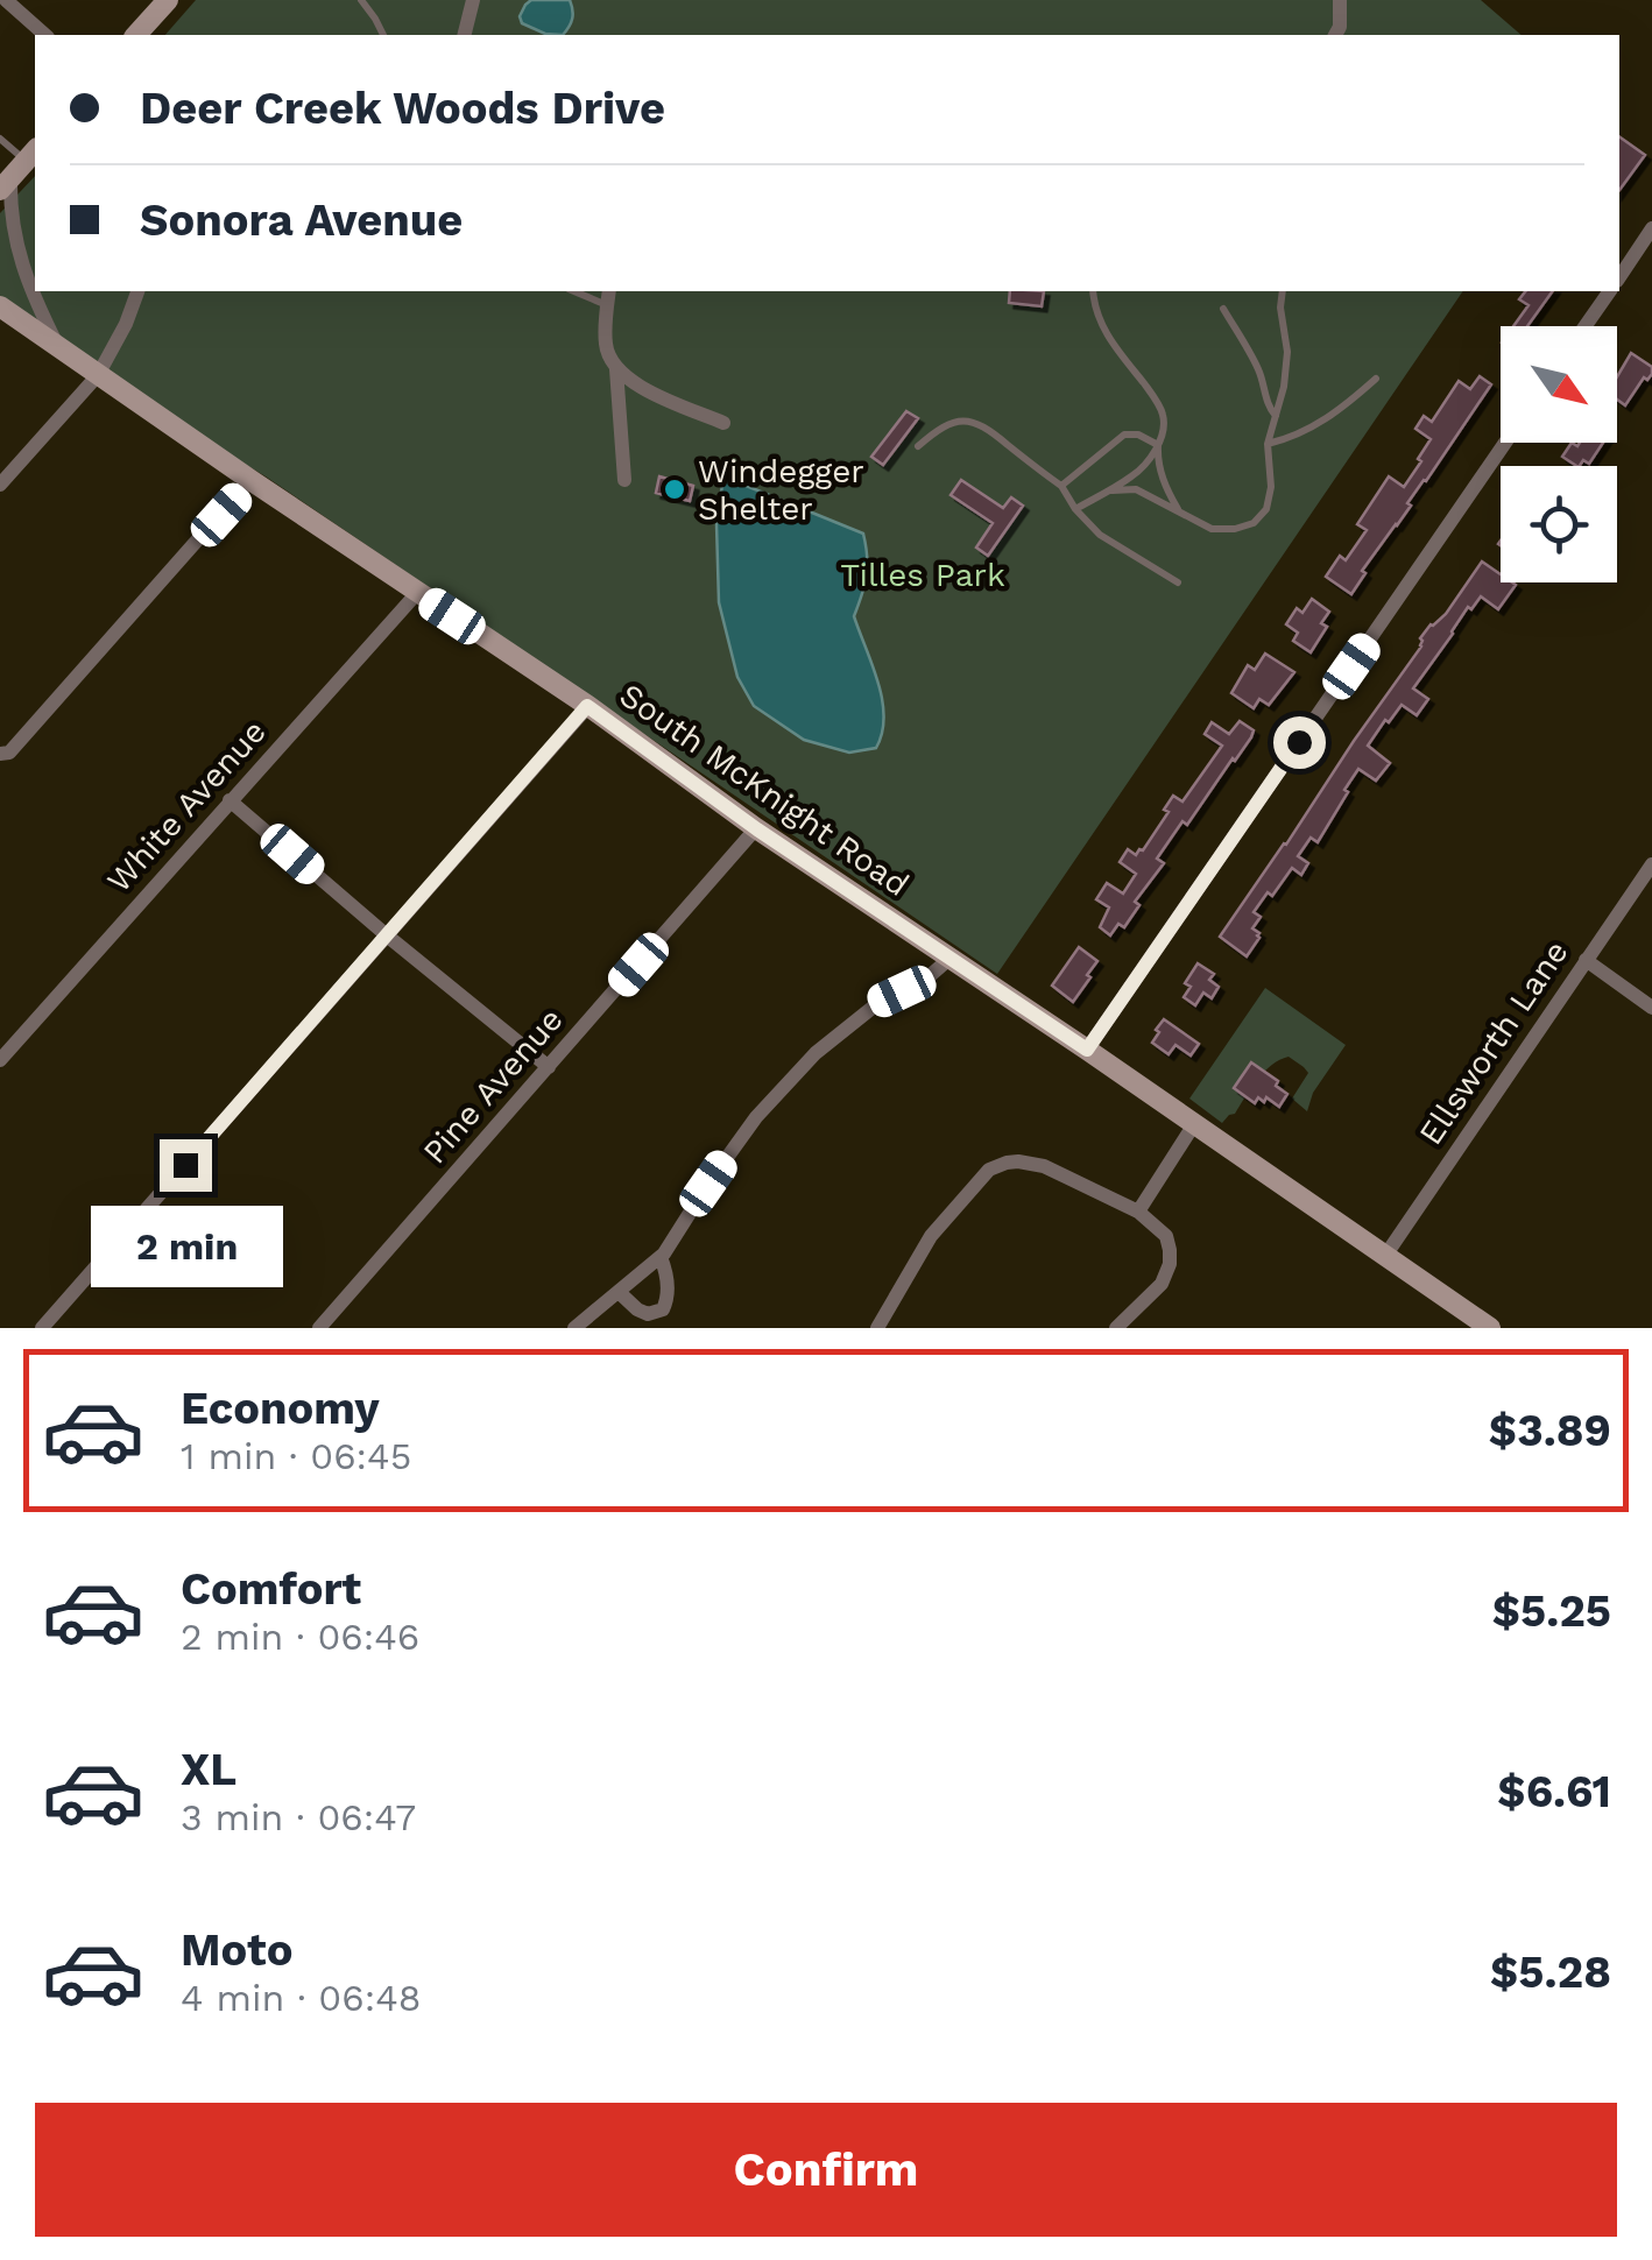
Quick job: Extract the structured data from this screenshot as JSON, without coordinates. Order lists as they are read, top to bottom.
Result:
{
  "streets": {
    "main road": ["South McKnight Road"],
    "street": ["White Avenue", "Ellsworth Lane", "Pine Avenue"]
  },
  "crossings": [
    ["South McKnight Road", "White Avenue"],
    ["South McKnight Road", "Ellsworth Lane"],
    ["South McKnight Road", "Pine Avenue"]
  ],
  "parks": ["Tilles Park"],
  "places": ["Windegger Shelter"],
  "north": "bottom right",
  "page": {
    "banner": ["Deer Creek Woods Drive", "Sonora Avenue"],
    "bubble": "2 min",
    "list": [
      {
        "name": "Economy",
        "note": "1 min · 06:45",
        "value": "$3.89"
      },
      {
        "name": "Comfort",
        "note": "2 min · 06:46",
        "value": "$5.25"
      },
      {
        "name": "XL",
        "note": "3 min · 06:47",
        "value": "$6.61"
      },
      {
        "name": "Moto",
        "note": "4 min · 06:48",
        "value": "$5.28"
      }
    ],
    "buttons": "Confirm"
  }
}
